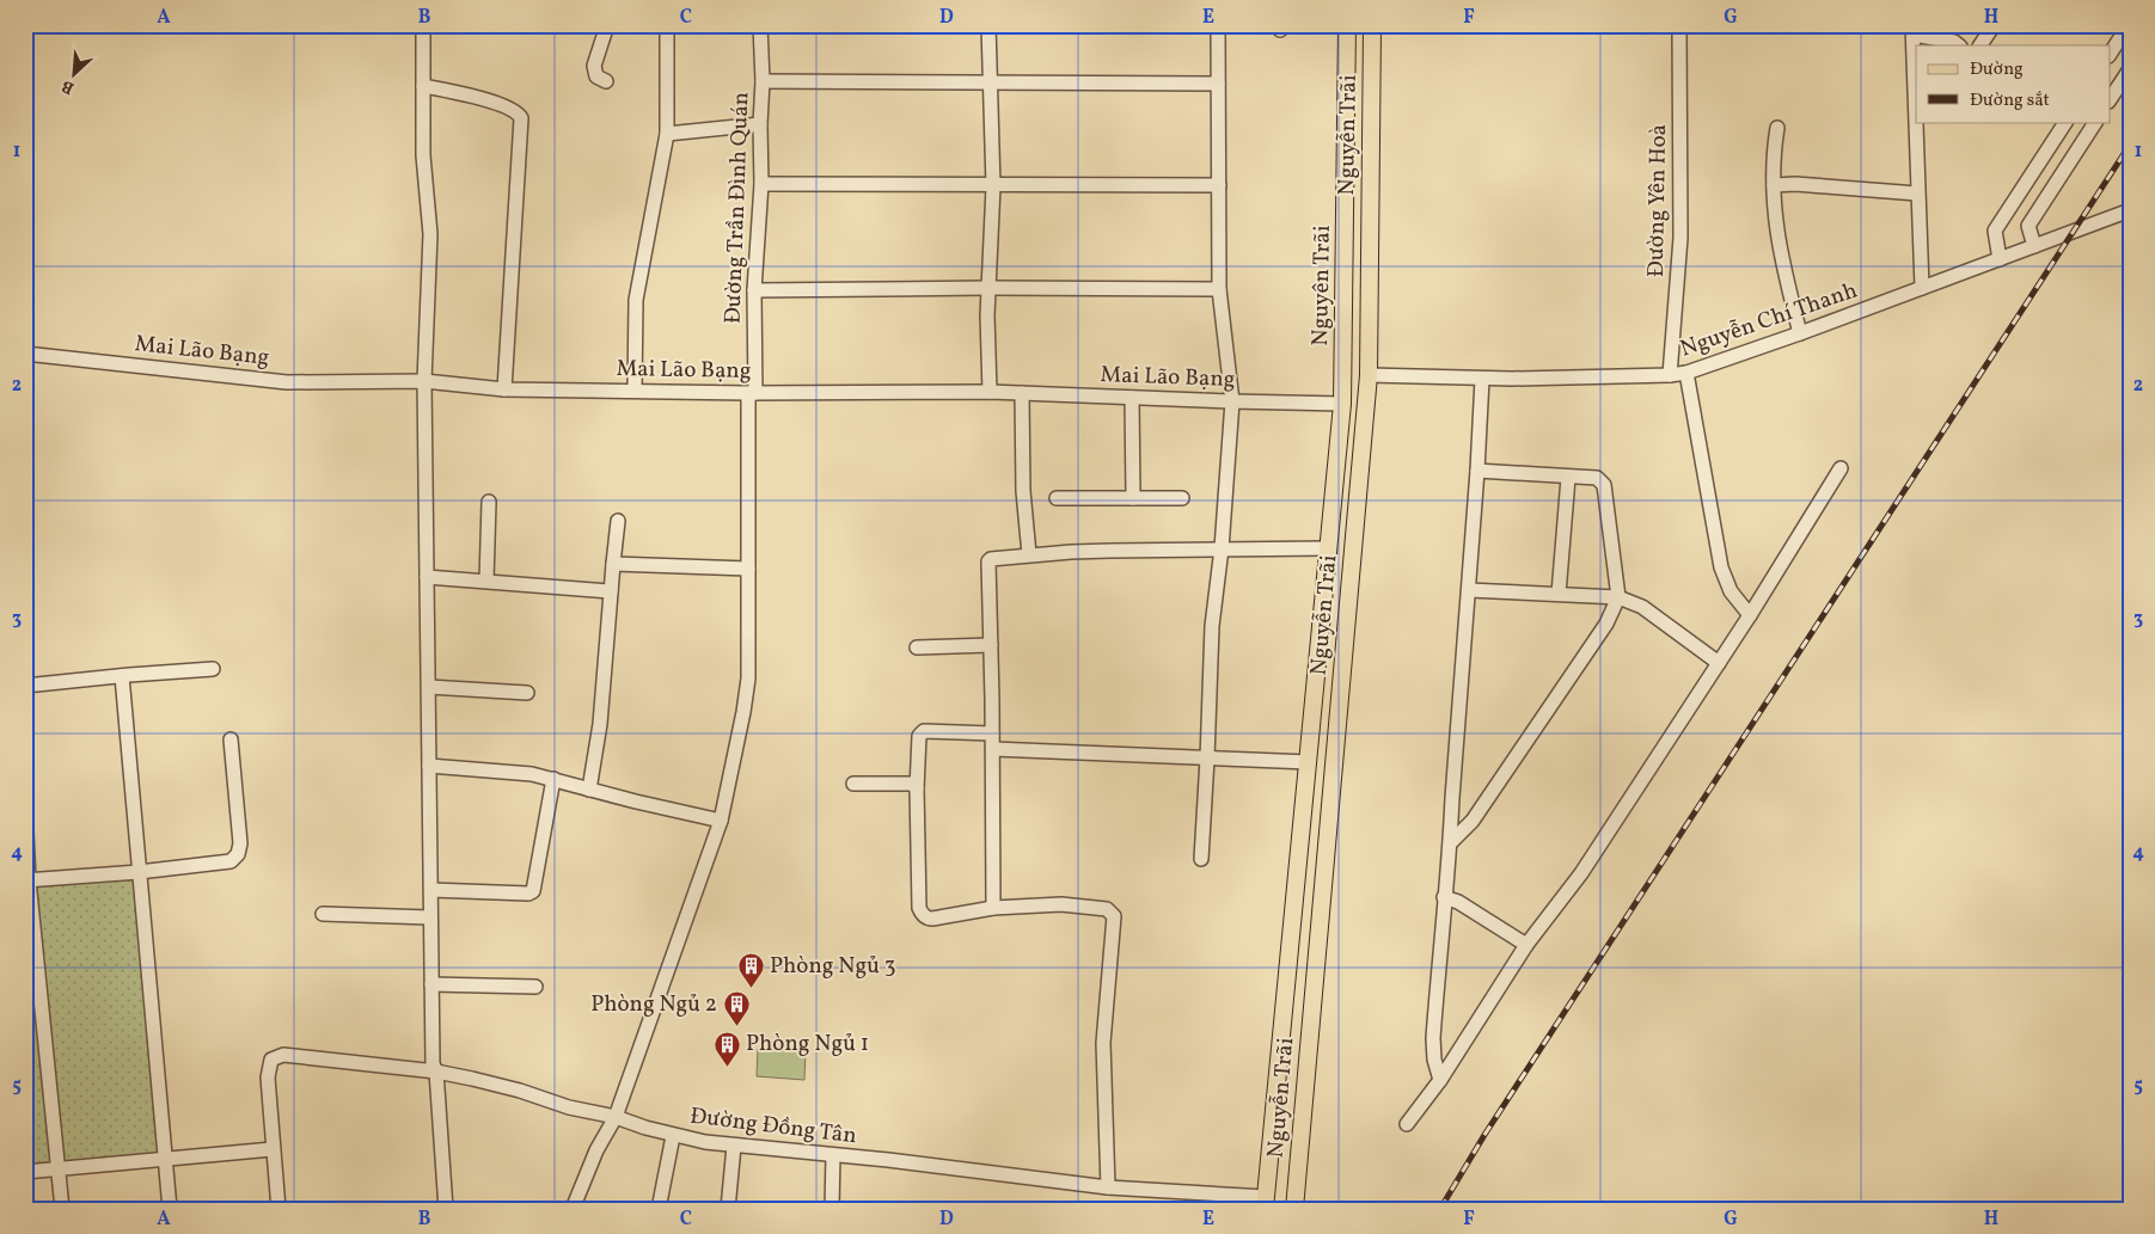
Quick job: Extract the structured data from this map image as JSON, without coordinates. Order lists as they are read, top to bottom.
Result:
{
  "streets": {
    "main road": ["Nguyễn Trãi", "Nguyên Trãi"],
    "street": [
      "Đường Yên Hoà",
      "Đường Trần Đình Quán",
      "Nguyễn Chí Thanh",
      "Mai Lão Bạng",
      "Đường Đồng Tân"
    ]
  },
  "crossings": [
    ["Nguyễn Trãi", "Nguyên Trãi"],
    ["Nguyễn Trãi", "Nguyễn Chí Thanh"],
    ["Nguyễn Trãi", "Mai Lão Bạng"],
    ["Nguyễn Trãi", "Đường Đồng Tân"],
    ["Đường Yên Hoà", "Nguyễn Chí Thanh"],
    ["Đường Trần Đình Quán", "Mai Lão Bạng"],
    ["Đường Trần Đình Quán", "Đường Đồng Tân"],
    ["Nguyên Trãi", "Mai Lão Bạng"]
  ],
  "places": {
    "building": ["Phòng Ngủ 3", "Phòng Ngủ 2", "Phòng Ngủ 1"]
  },
  "legend": ["Đường", "Đường sắt"],
  "north": "bottom left",
  "grid": {
    "columns": [
      "A",
      "B",
      "C",
      "D",
      "E",
      "F",
      "G",
      "H"
    ],
    "rows": [
      "1",
      "2",
      "3",
      "4",
      "5"
    ]
  }
}
